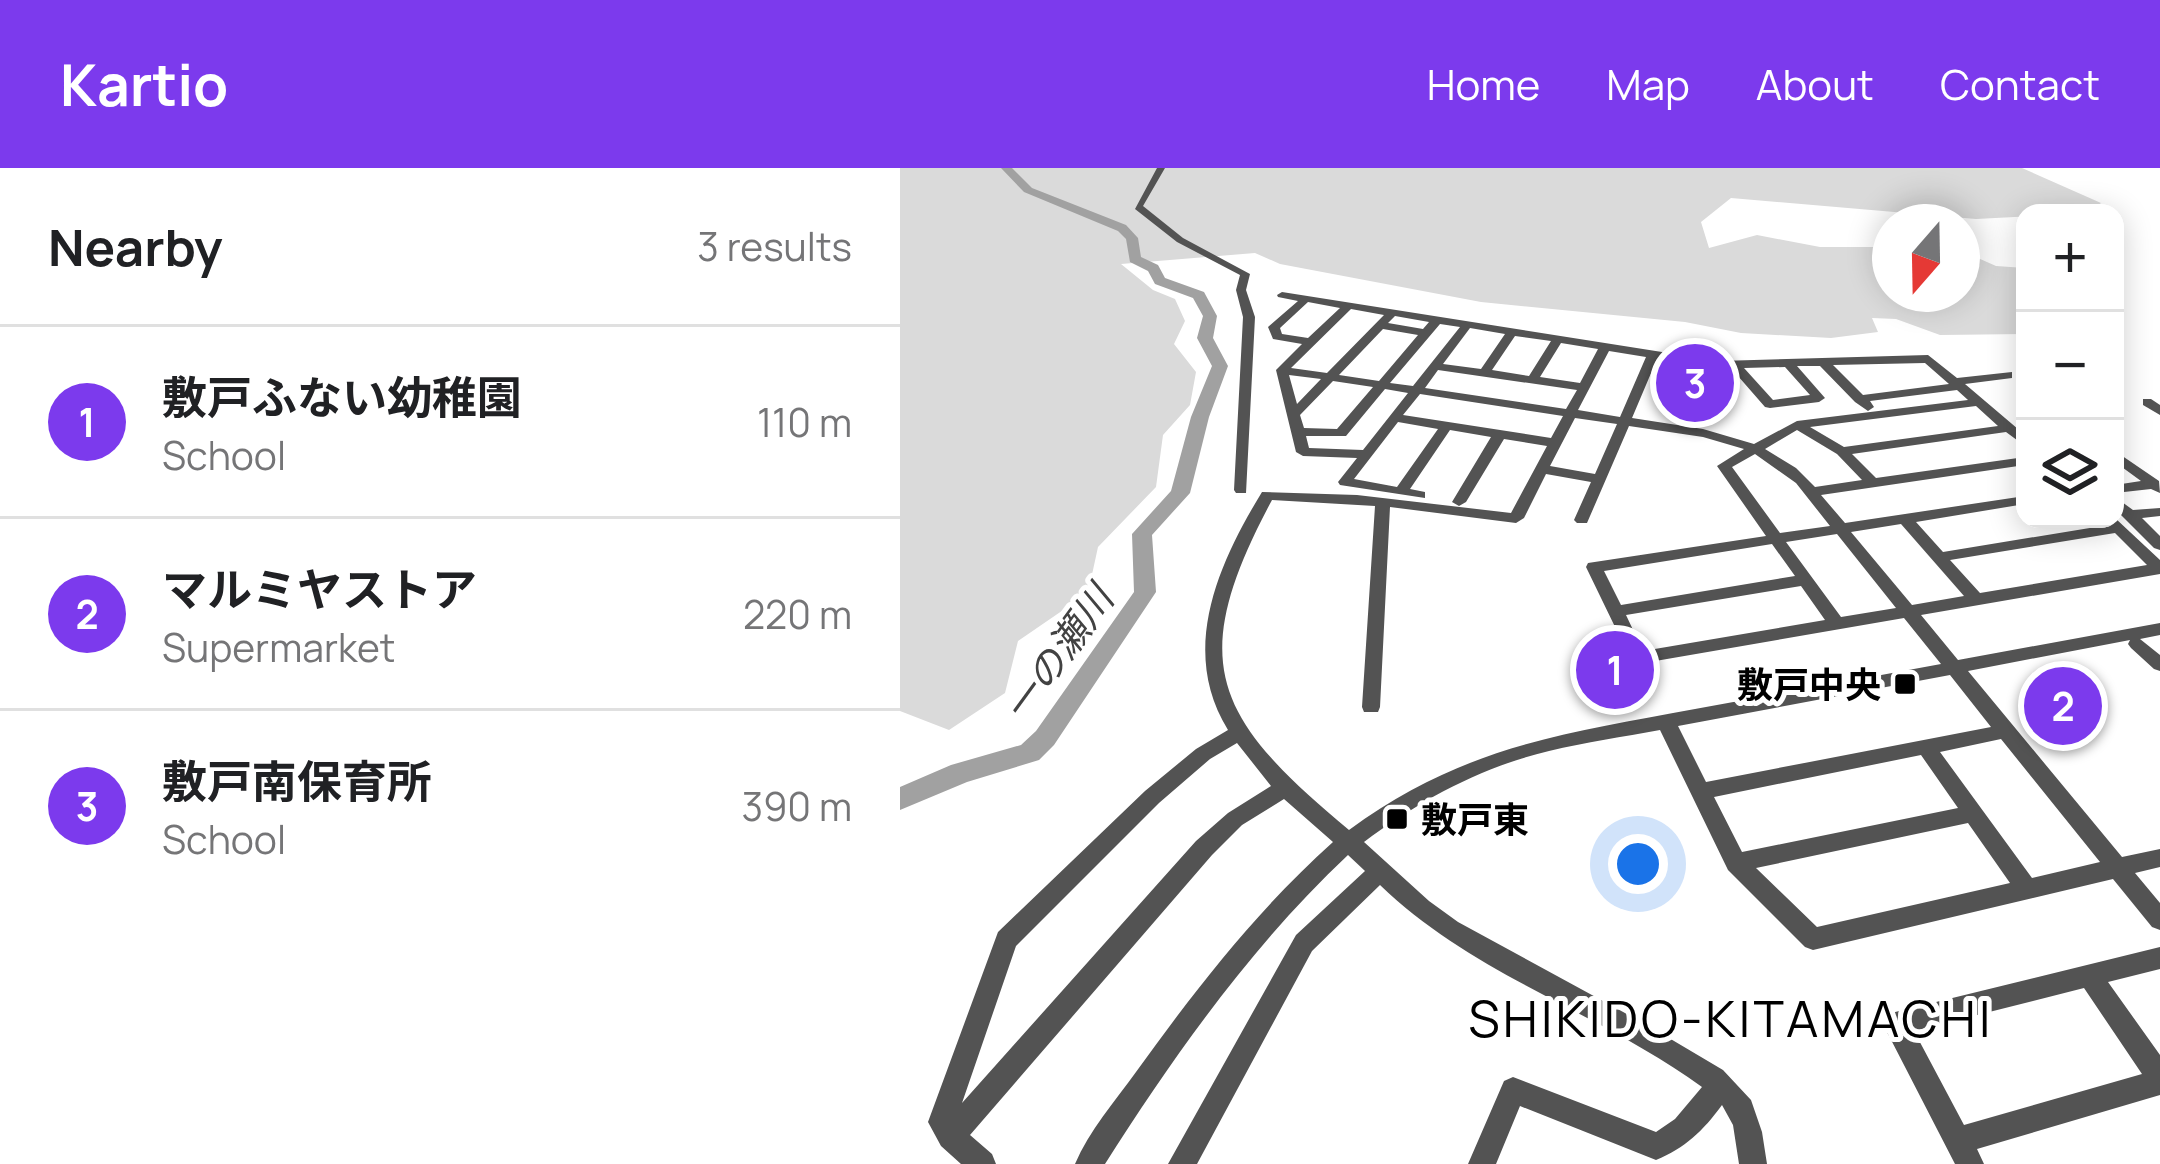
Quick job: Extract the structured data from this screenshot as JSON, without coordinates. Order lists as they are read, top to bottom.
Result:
{
  "districts": ["SHIKIDO-KITAMACHI"],
  "water": ["一の瀬川"],
  "places": {
    "transit": ["敷戸中央", "敷戸東"]
  },
  "north": "bottom",
  "page": {
    "header": "Kartio",
    "nav": [
      "Home",
      "Map",
      "About",
      "Contact"
    ],
    "heading": ["Nearby", "3 results"],
    "map_buttons": ["+", "−"],
    "list": [
      {
        "mark": "1",
        "name": "敷戸ふない幼稚園",
        "note": "School",
        "value": "110 m"
      },
      {
        "mark": "2",
        "name": "マルミヤストア",
        "note": "Supermarket",
        "value": "220 m"
      },
      {
        "mark": "3",
        "name": "敷戸南保育所",
        "note": "School",
        "value": "390 m"
      }
    ],
    "pins": ["3", "1", "2"]
  }
}
